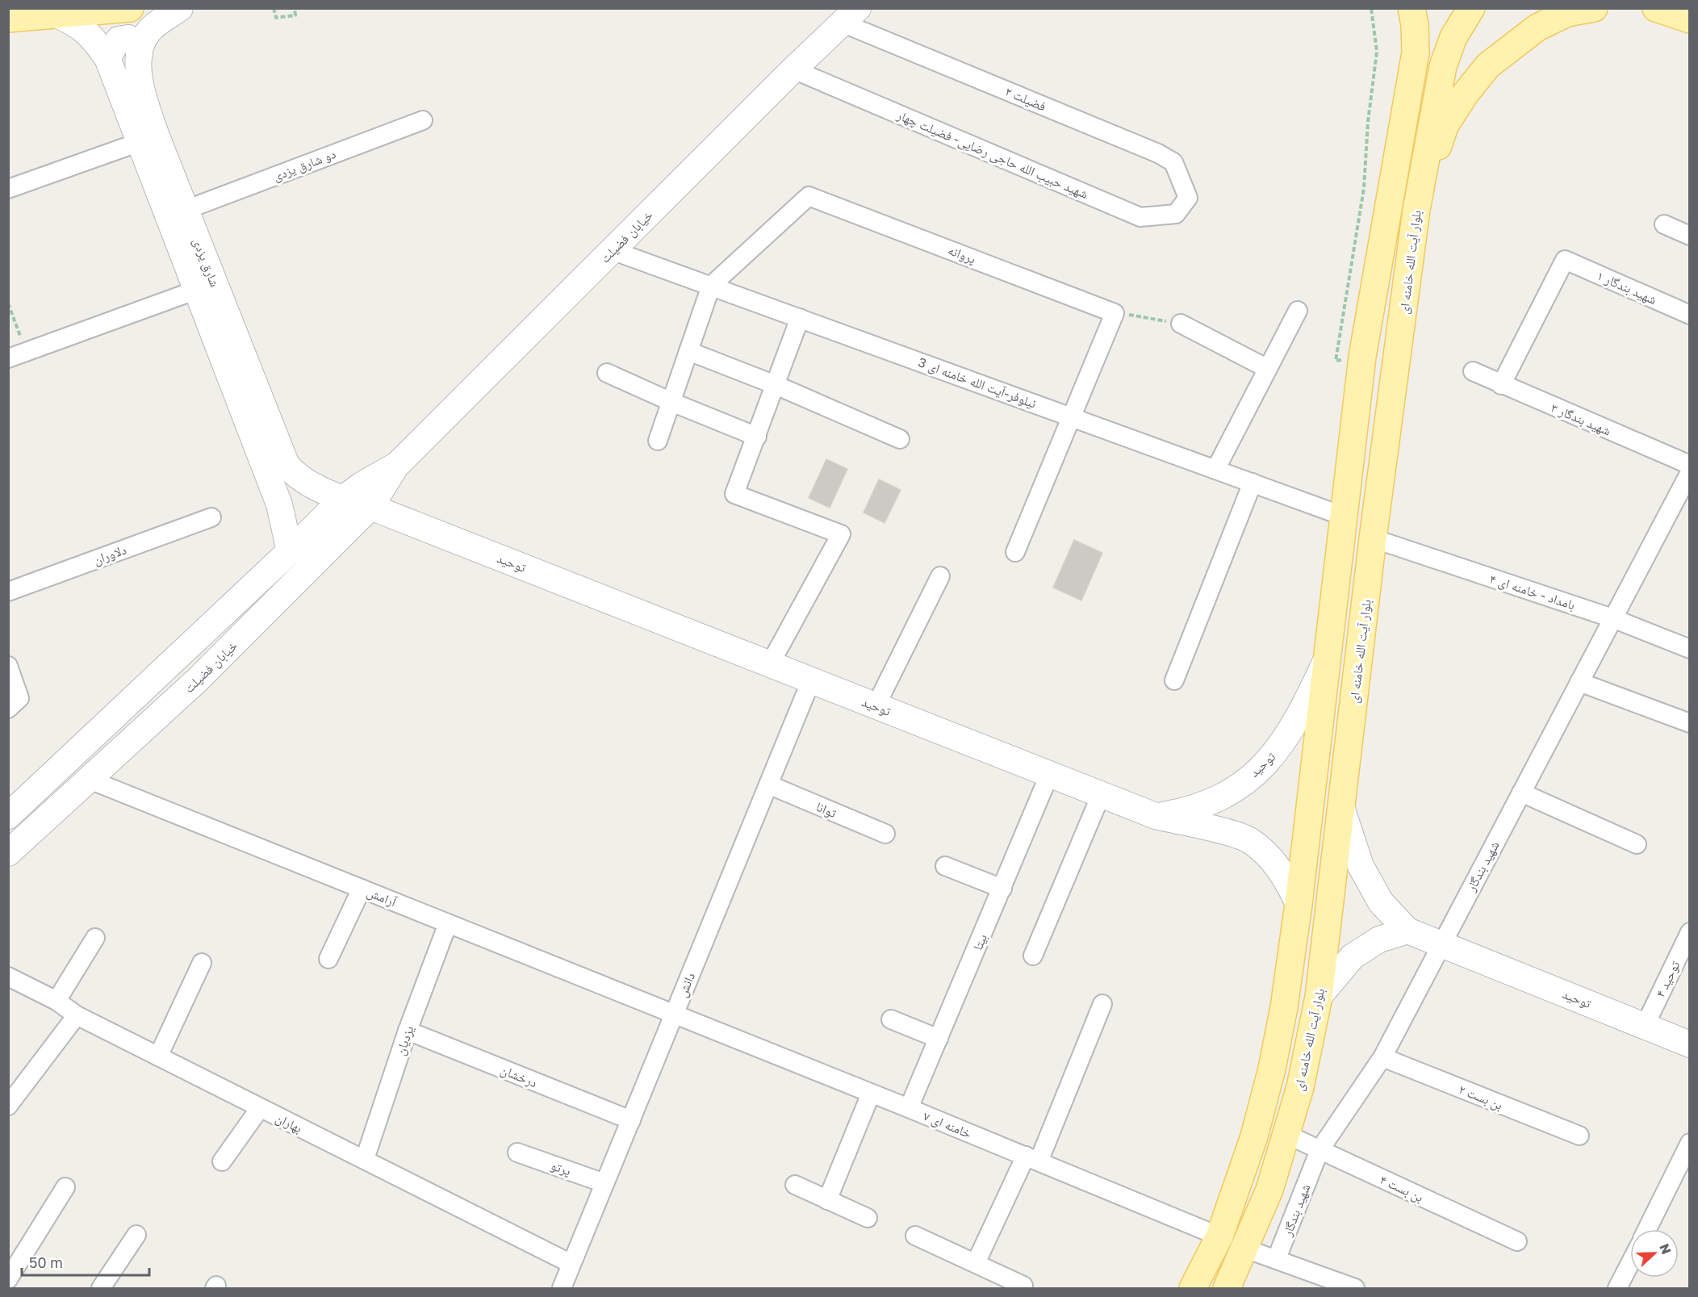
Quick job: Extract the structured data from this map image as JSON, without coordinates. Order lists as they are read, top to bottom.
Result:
{
  "streets": {
    "main road": ["بلوار آیت الله خامنه ای"],
    "street": [
      "فضیلت ۲",
      "شهید حبیب الله حاجی رضایی- فضیلت چهار",
      "دو شارق یزدی",
      "خیابان فضیلت",
      "پروانه",
      "شارق یزدی",
      "شهید بندگار ۱",
      "نیلوفر-آیت الله خامنه ای 3",
      "شهید بندگار ۳",
      "دلاوران",
      "توحید",
      "بامداد - خامنه ای ۴",
      "توانا",
      "شهید بندگار",
      "آرامش",
      "بیتا",
      "توحید ۴",
      "دانش",
      "یزدیان",
      "درخشان",
      "بن بست ۲",
      "بهاران",
      "خامنه ای ۷",
      "پرتو",
      "بن بست ۴"
    ]
  },
  "crossings": [
    ["فضیلت ۲", "شهید حبیب الله حاجی رضایی- فضیلت چهار"],
    ["فضیلت ۲", "خیابان فضیلت"],
    ["شهید حبیب الله حاجی رضایی- فضیلت چهار", "خیابان فضیلت"],
    ["دو شارق یزدی", "شارق یزدی"],
    ["خیابان فضیلت", "شارق یزدی"],
    ["خیابان فضیلت", "نیلوفر-آیت الله خامنه ای 3"],
    ["خیابان فضیلت", "توحید"],
    ["خیابان فضیلت", "آرامش"],
    ["پروانه", "نیلوفر-آیت الله خامنه ای 3"],
    ["شارق یزدی", "توحید"],
    ["بلوار آیت الله خامنه ای", "نیلوفر-آیت الله خامنه ای 3"],
    ["بلوار آیت الله خامنه ای", "توحید"],
    ["بلوار آیت الله خامنه ای", "بامداد - خامنه ای ۴"],
    ["بلوار آیت الله خامنه ای", "خامنه ای ۷"],
    ["بلوار آیت الله خامنه ای", "بن بست ۴"],
    ["شهید بندگار ۱", "شهید بندگار ۳"],
    ["توحید", "شهید بندگار"],
    ["توحید", "بیتا"],
    ["توحید", "توحید ۴"],
    ["توحید", "دانش"],
    ["بامداد - خامنه ای ۴", "شهید بندگار"],
    ["توانا", "دانش"],
    ["شهید بندگار", "بن بست ۲"],
    ["شهید بندگار", "بن بست ۴"],
    ["آرامش", "دانش"],
    ["آرامش", "یزدیان"],
    ["آرامش", "خامنه ای ۷"],
    ["بیتا", "خامنه ای ۷"],
    ["دانش", "درخشان"],
    ["دانش", "بهاران"],
    ["دانش", "خامنه ای ۷"],
    ["دانش", "پرتو"],
    ["یزدیان", "درخشان"],
    ["یزدیان", "بهاران"]
  ],
  "scale_bar": "50 m",
  "north": "right"
}
